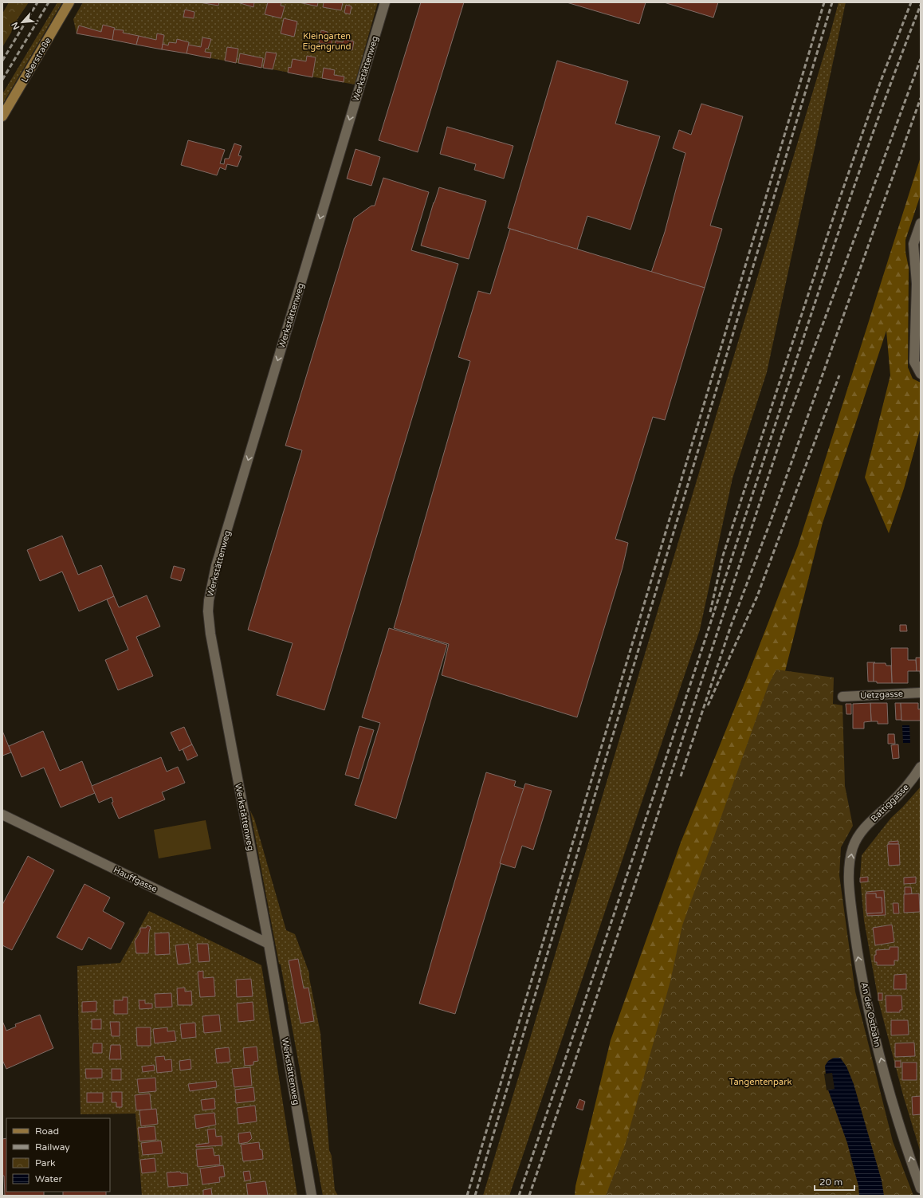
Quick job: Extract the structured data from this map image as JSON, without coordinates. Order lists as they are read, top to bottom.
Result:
{
  "streets": {
    "main road": ["Leberstraße"],
    "street": [
      "Werkstättenweg",
      "Uetzgasse",
      "Battiggasse",
      "Hauffgasse",
      "An der Ostbahn"
    ]
  },
  "crossings": [
    ["Werkstättenweg", "Hauffgasse"],
    ["Battiggasse", "An der Ostbahn"]
  ],
  "one_way": ["Werkstättenweg", "An der Ostbahn"],
  "parks": ["Kleingarten Eigengrund", "Tangentenpark"],
  "legend": [
    "Road",
    "Railway",
    "Park",
    "Water"
  ],
  "scale_bar": "20 m",
  "north": "bottom left"
}
